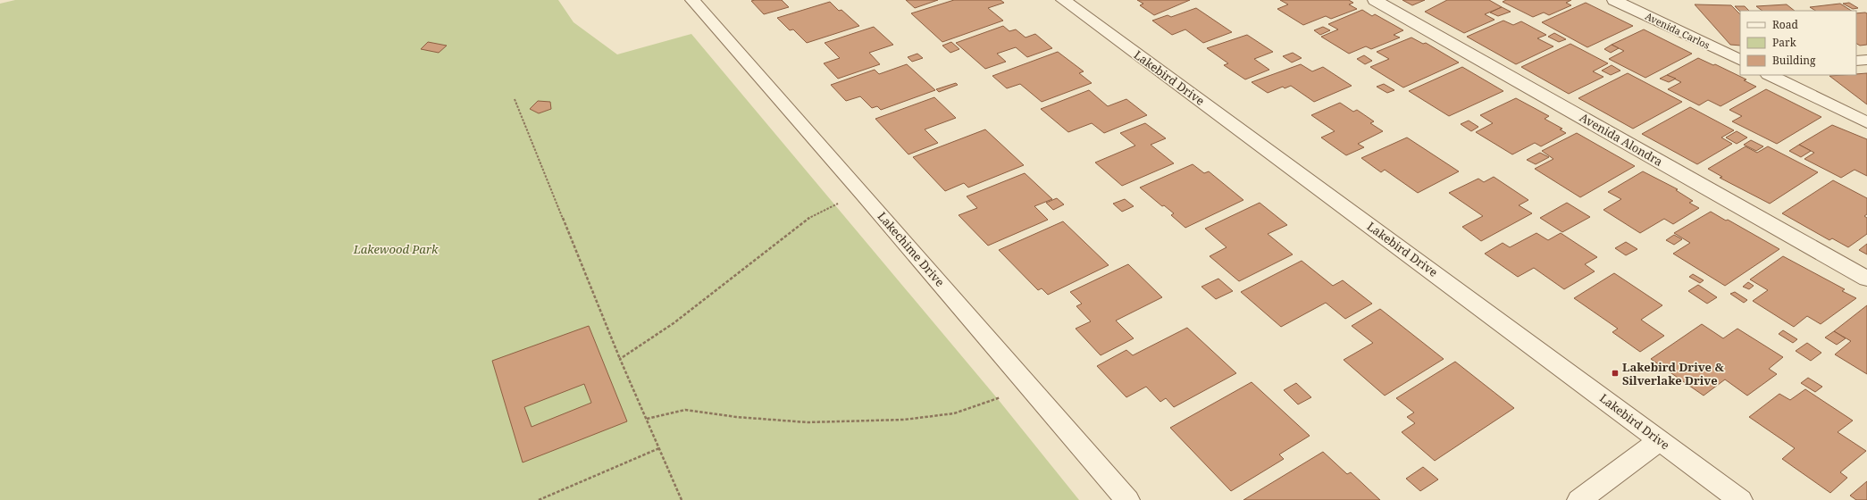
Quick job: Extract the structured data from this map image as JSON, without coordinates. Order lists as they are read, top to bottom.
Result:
{
  "streets": {
    "street": [
      "Avenida Carlos",
      "Lakebird Drive",
      "Avenida Alondra",
      "Lakechime Drive"
    ]
  },
  "parks": ["Lakewood Park"],
  "places": {
    "transit": ["Lakebird Drive & Silverlake Drive"]
  },
  "legend": ["Road", "Park", "Building"]
}
